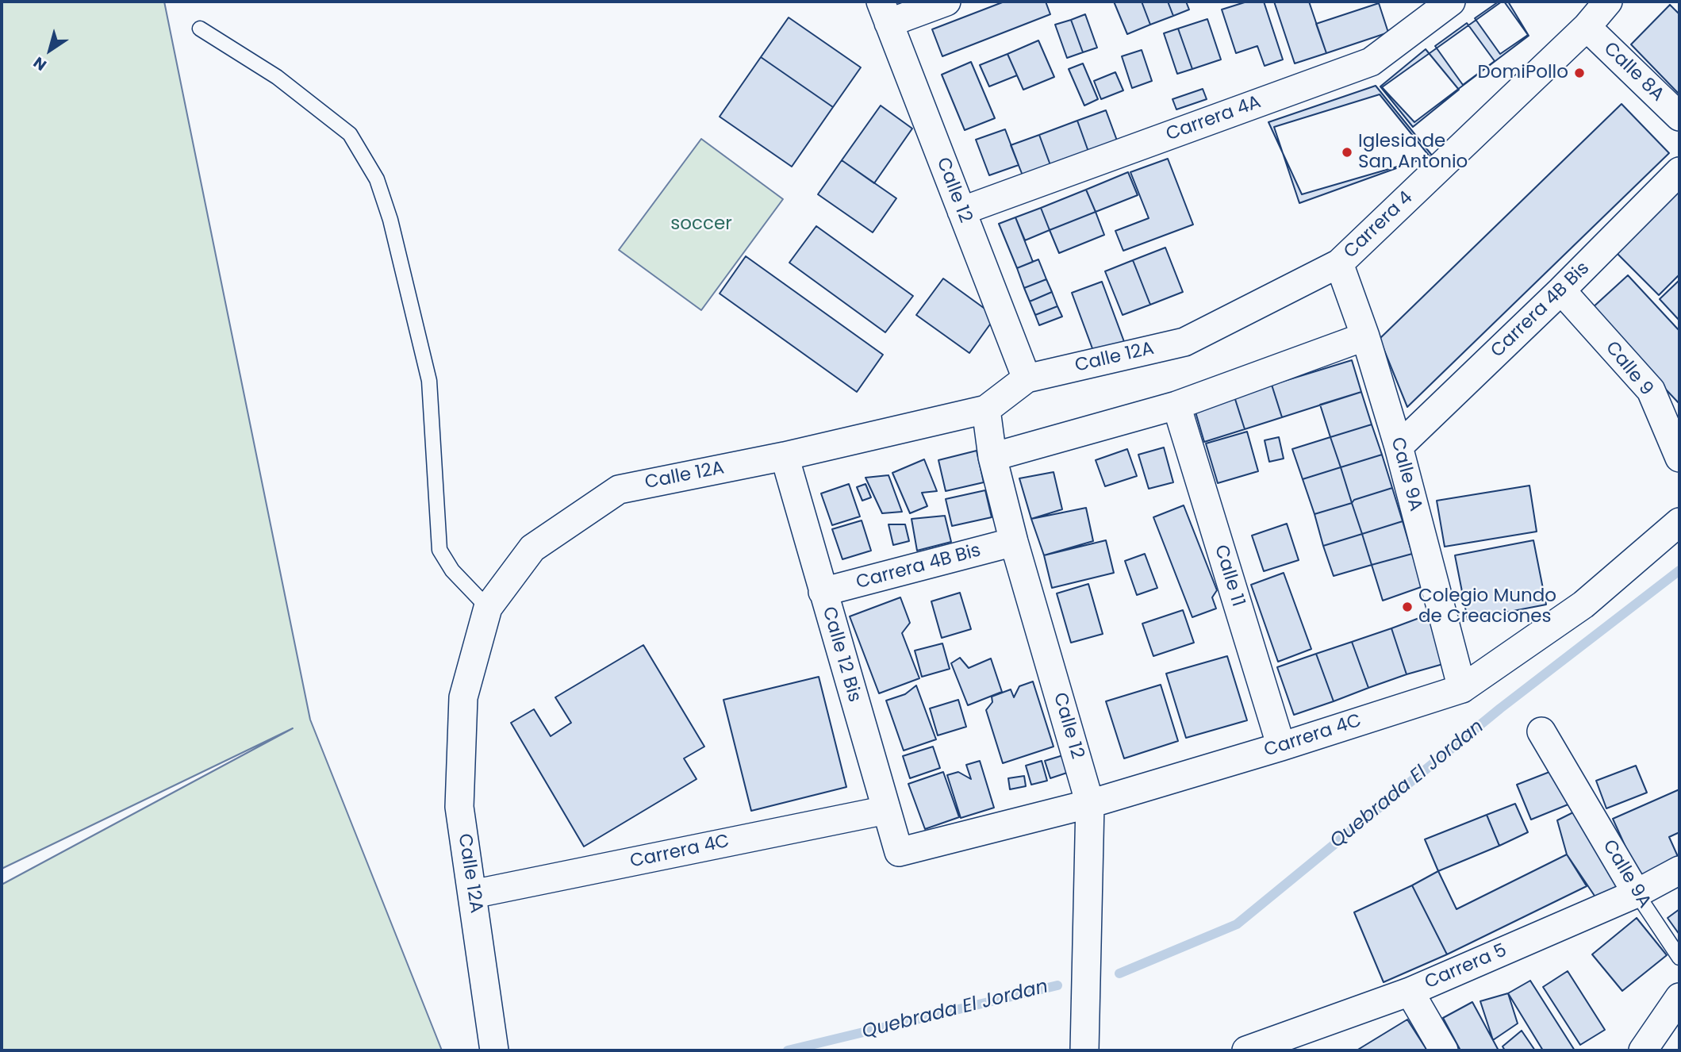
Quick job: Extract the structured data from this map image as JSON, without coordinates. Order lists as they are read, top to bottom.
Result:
{
  "streets": {
    "street": [
      "Calle 8A",
      "Carrera 4A",
      "Calle 12",
      "Carrera 4",
      "Carrera 4B Bis",
      "Calle 12A",
      "Calle 9",
      "Calle 9A",
      "Calle 11",
      "Calle 12 Bis",
      "Carrera 4C",
      "Carrera 5"
    ]
  },
  "crossings": [
    ["Calle 8A", "Carrera 4"],
    ["Carrera 4A", "Calle 12"],
    ["Calle 12", "Carrera 4B Bis"],
    ["Calle 12", "Calle 12A"],
    ["Calle 12", "Carrera 4C"],
    ["Carrera 4", "Calle 12A"],
    ["Carrera 4", "Calle 9A"],
    ["Carrera 4B Bis", "Calle 9"],
    ["Carrera 4B Bis", "Calle 9A"],
    ["Carrera 4B Bis", "Calle 12 Bis"],
    ["Calle 12A", "Calle 9A"],
    ["Calle 12A", "Calle 12 Bis"],
    ["Calle 12A", "Carrera 4C"],
    ["Calle 9A", "Carrera 4C"],
    ["Calle 9A", "Carrera 5"],
    ["Calle 11", "Carrera 4C"],
    ["Calle 12 Bis", "Carrera 4C"]
  ],
  "water": ["Quebrada El Jordan"],
  "parks": ["soccer"],
  "places": ["DomiPollo", "Iglesia de San Antonio", "Colegio Mundo de Creaciones"],
  "north": "bottom left"
}
